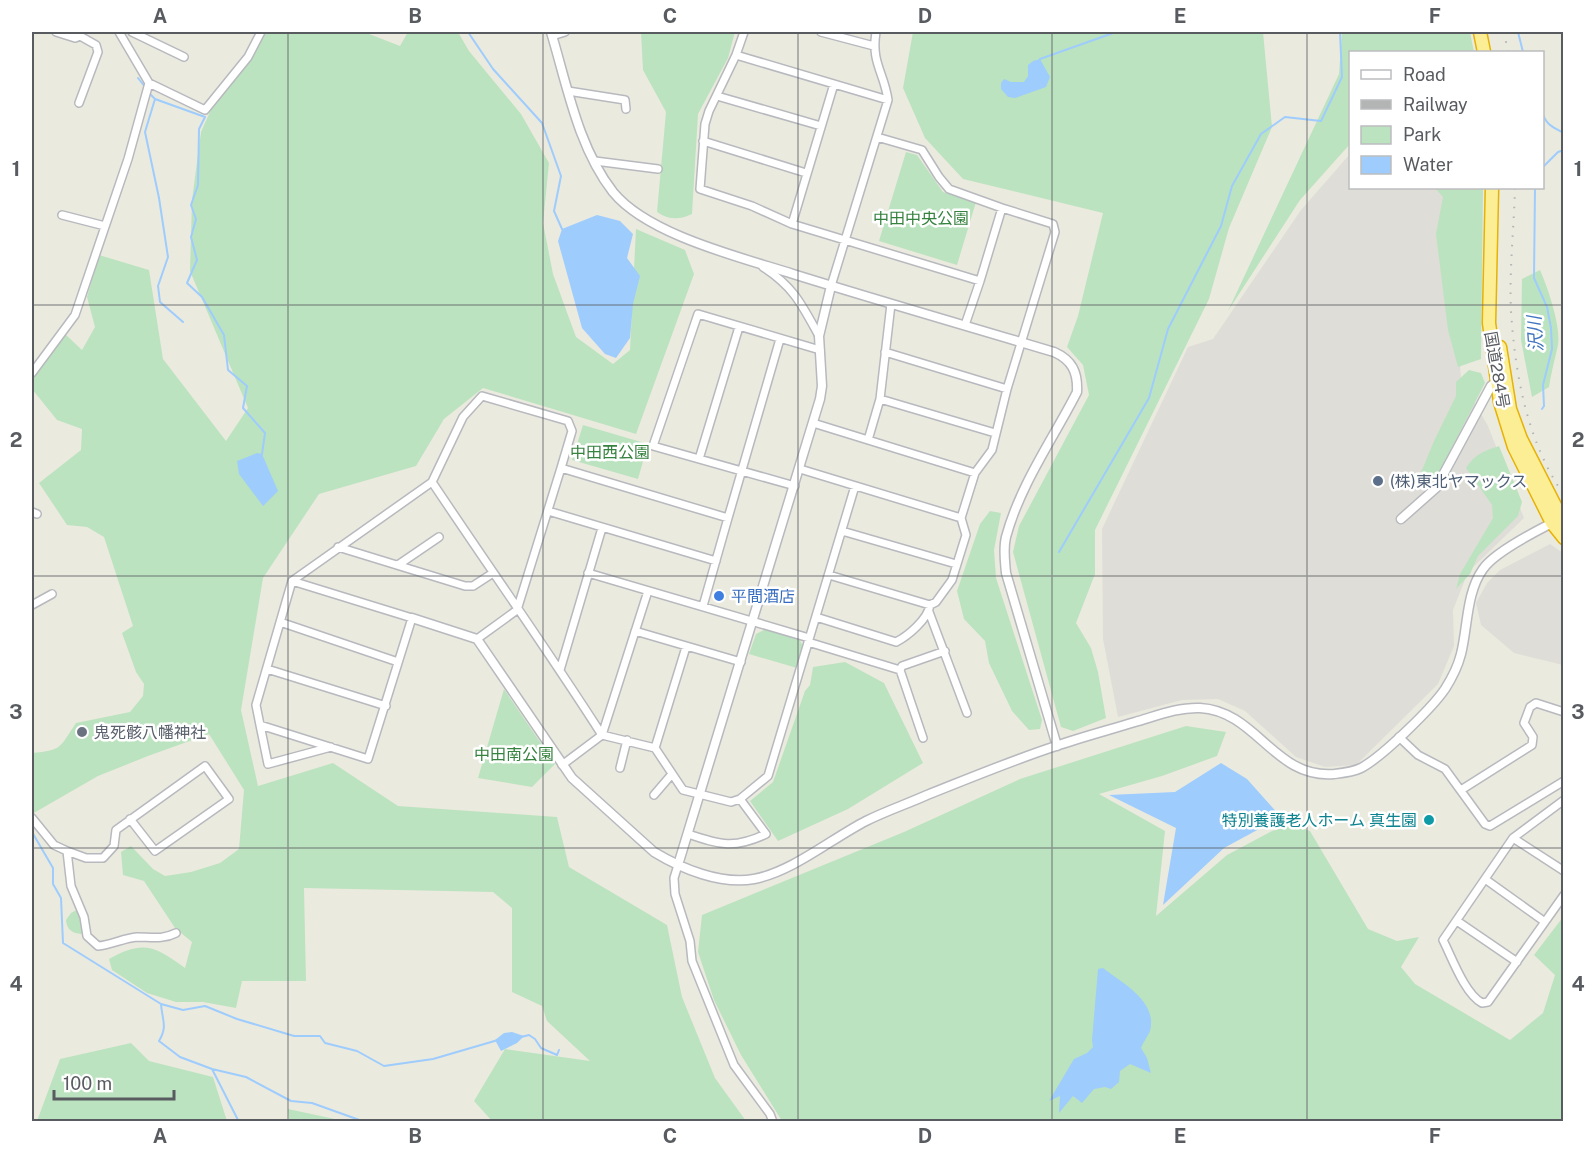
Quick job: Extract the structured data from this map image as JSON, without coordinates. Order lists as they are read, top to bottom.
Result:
{
  "streets": {
    "highway": ["国道284号"]
  },
  "water": ["沢川"],
  "parks": ["中田中央公園", "中田西公園", "中田南公園"],
  "places": [
    "(株)東北ヤマックス",
    "平間酒店",
    "鬼死骸八幡神社",
    "特別養護老人ホーム 真生園"
  ],
  "legend": [
    "Road",
    "Railway",
    "Park",
    "Water"
  ],
  "scale_bar": "100 m",
  "grid": {
    "columns": [
      "A",
      "B",
      "C",
      "D",
      "E",
      "F"
    ],
    "rows": [
      "1",
      "2",
      "3",
      "4"
    ]
  }
}
